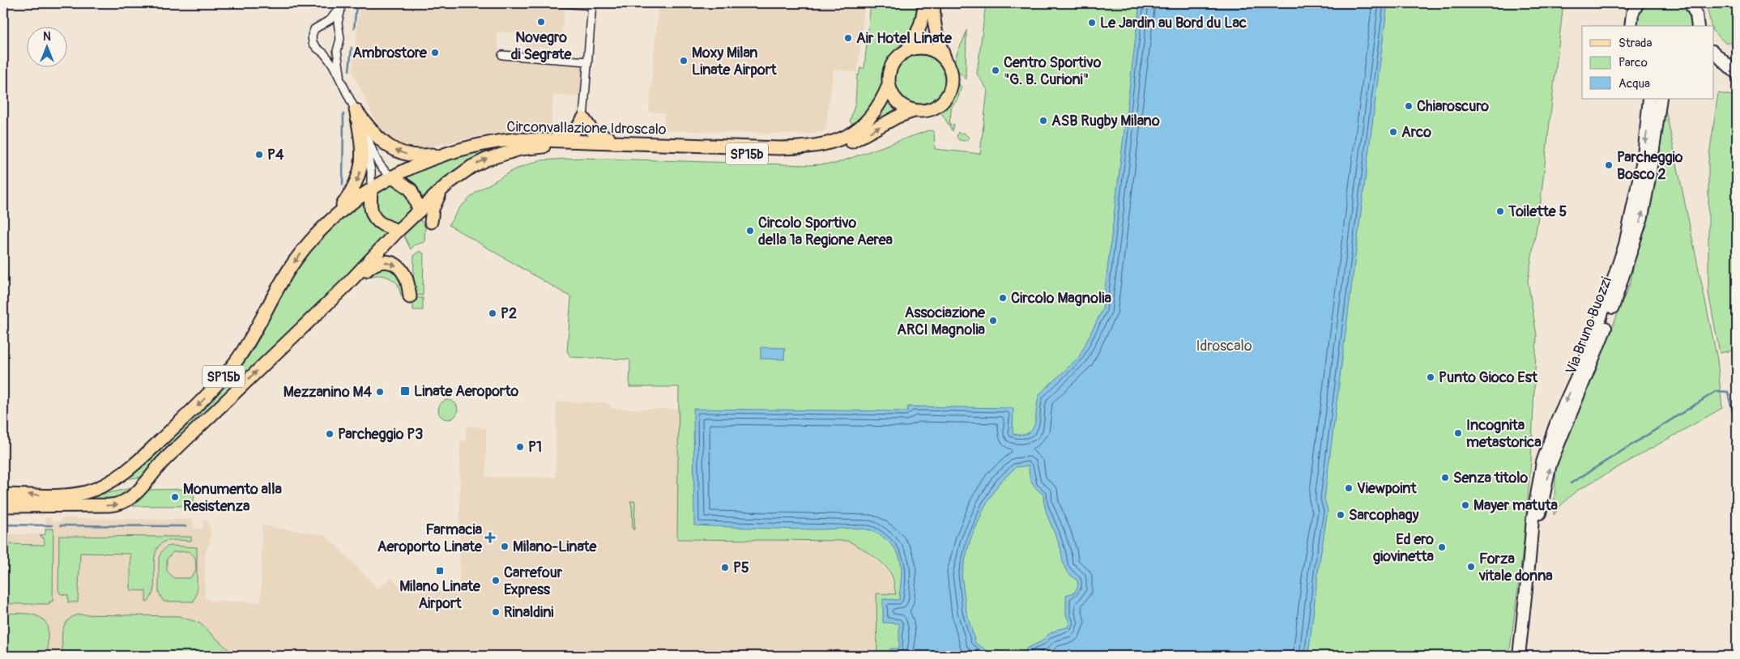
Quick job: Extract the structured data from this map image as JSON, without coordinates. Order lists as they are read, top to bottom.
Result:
{
  "streets": {
    "main road": ["Circonvallazione Idroscalo", "SP15b", "Via Bruno Buozzi"]
  },
  "crossings": [
    ["Circonvallazione Idroscalo", "SP15b"]
  ],
  "parks": ["Idroscalo"],
  "places": {
    "other": [
      "Novegro di Segrate",
      "Le Jardin au Bord du Lac",
      "Air Hotel Linate",
      "Ambrostore",
      "Moxy Milan Linate Airport",
      "Centro Sportivo \"G. B. Curioni\"",
      "Chiaroscuro",
      "ASB Rugby Milano",
      "Arco",
      "P4",
      "Parcheggio Bosco 2",
      "Toilette 5",
      "Circolo Sportivo della 1ª Regione Aerea",
      "Circolo Magnolia",
      "P2",
      "Associazione ARCI Magnolia",
      "Punto Gioco Est",
      "Mezzanino M4",
      "Incognita metastorica",
      "Parcheggio P3",
      "P1",
      "Senza titolo",
      "Viewpoint",
      "Monumento alla Resistenza",
      "Mayer matuta",
      "Sarcophagy",
      "Milano-Linate",
      "Ed ero giovinetta",
      "Forza vitale donna",
      "P5",
      "Carrefour Express",
      "Rinaldini"
    ],
    "transit": ["Linate Aeroporto", "Milano Linate Airport"],
    "health": ["Farmacia Aeroporto Linate"]
  },
  "legend": ["Strada", "Parco", "Acqua"],
  "north": "top"
}
